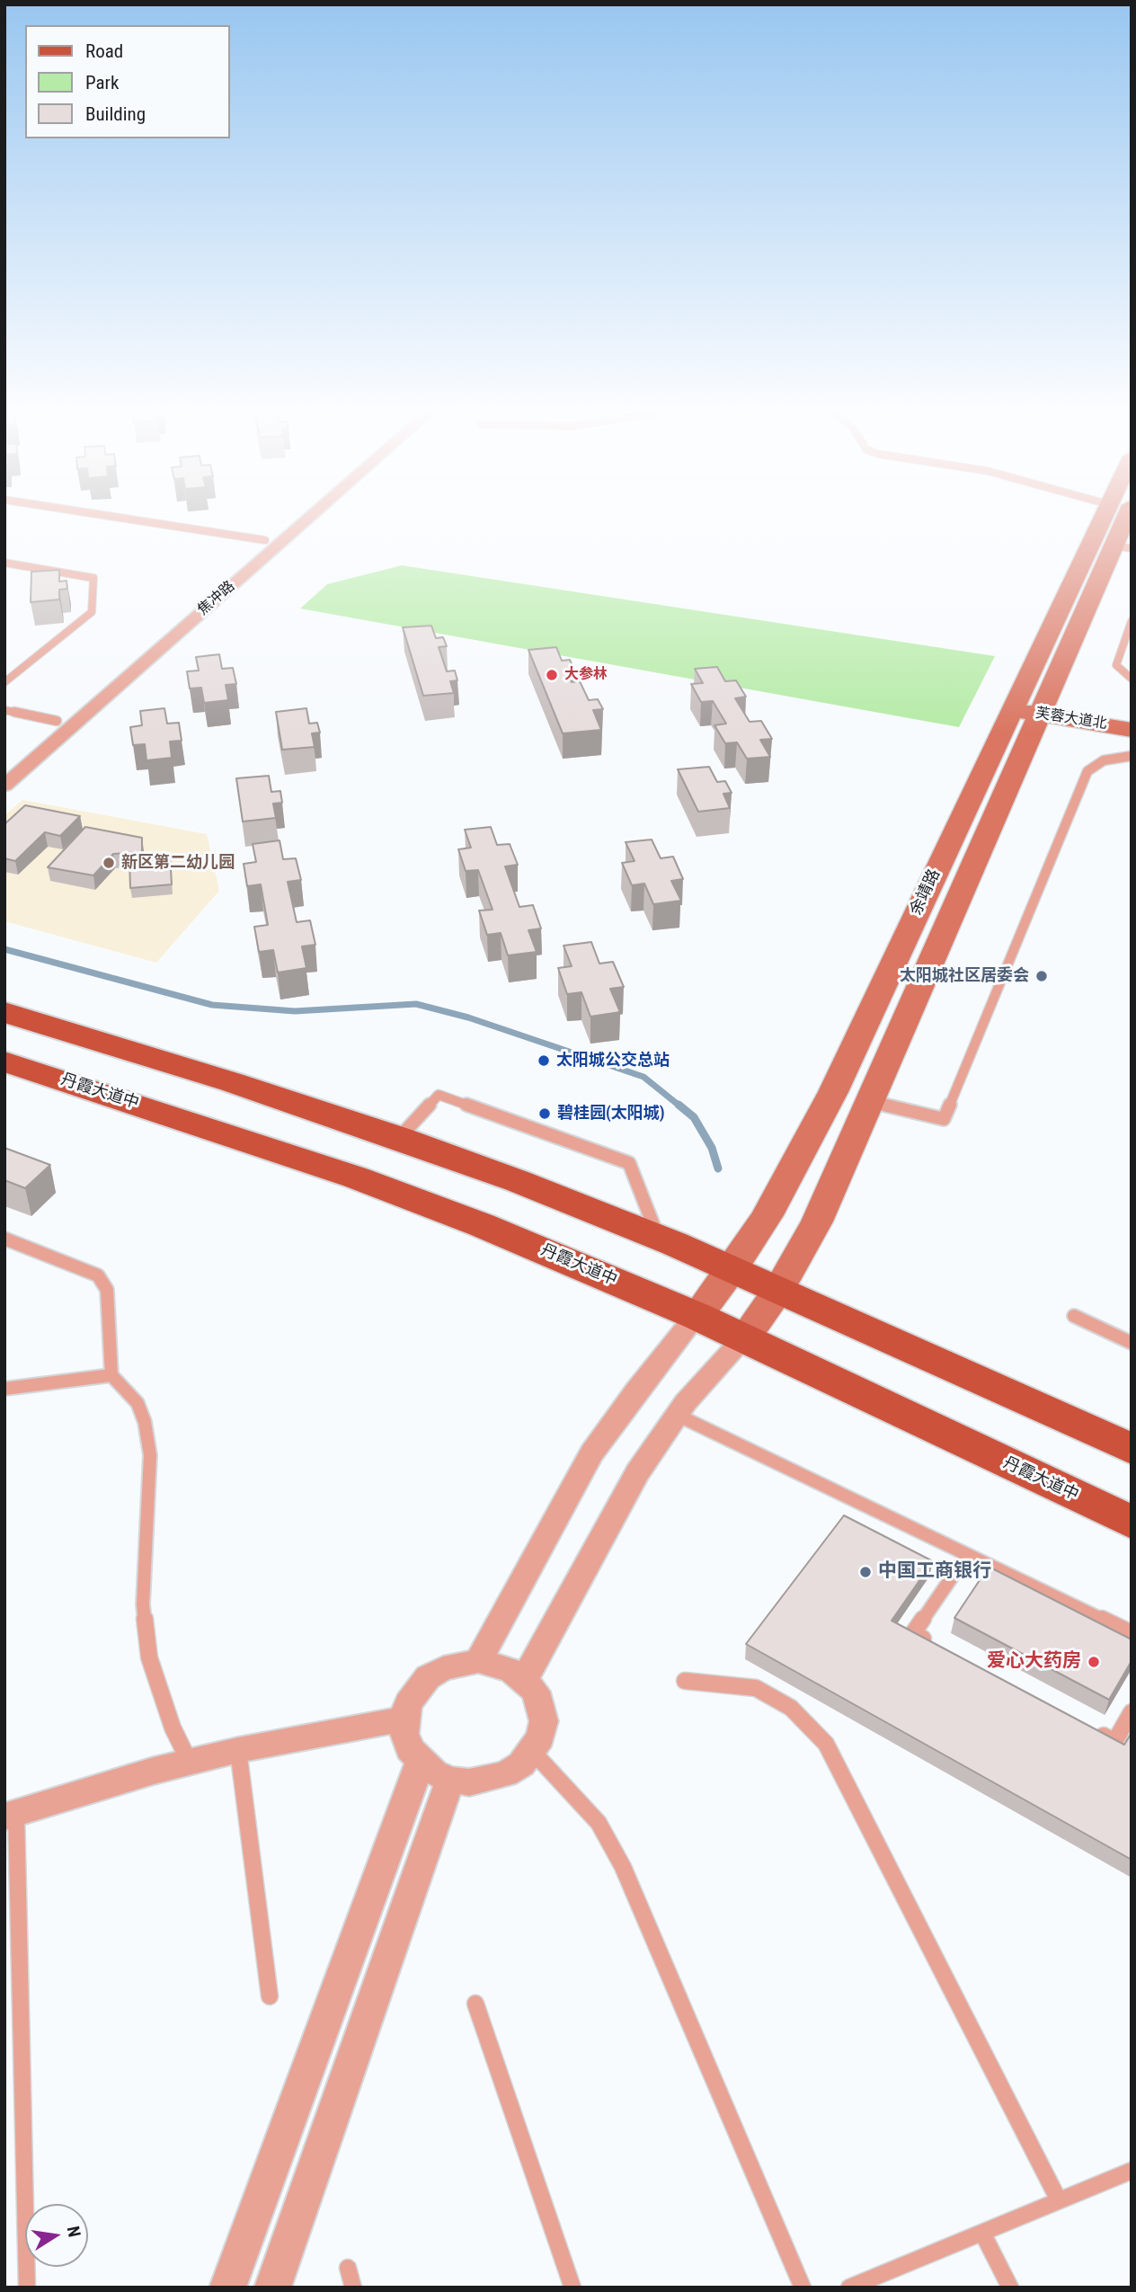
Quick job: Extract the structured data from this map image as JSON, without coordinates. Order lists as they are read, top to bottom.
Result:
{
  "streets": {
    "main road": ["芙蓉大道北", "余靖路", "丹霞大道中"],
    "street": ["焦冲路"]
  },
  "crossings": [
    ["芙蓉大道北", "余靖路"],
    ["余靖路", "丹霞大道中"]
  ],
  "places": [
    "大参林",
    "新区第二幼儿园",
    "太阳城社区居委会",
    "太阳城公交总站",
    "碧桂园(太阳城)",
    "中国工商银行",
    "爱心大药房"
  ],
  "legend": ["Road", "Park", "Building"],
  "north": "right"
}
